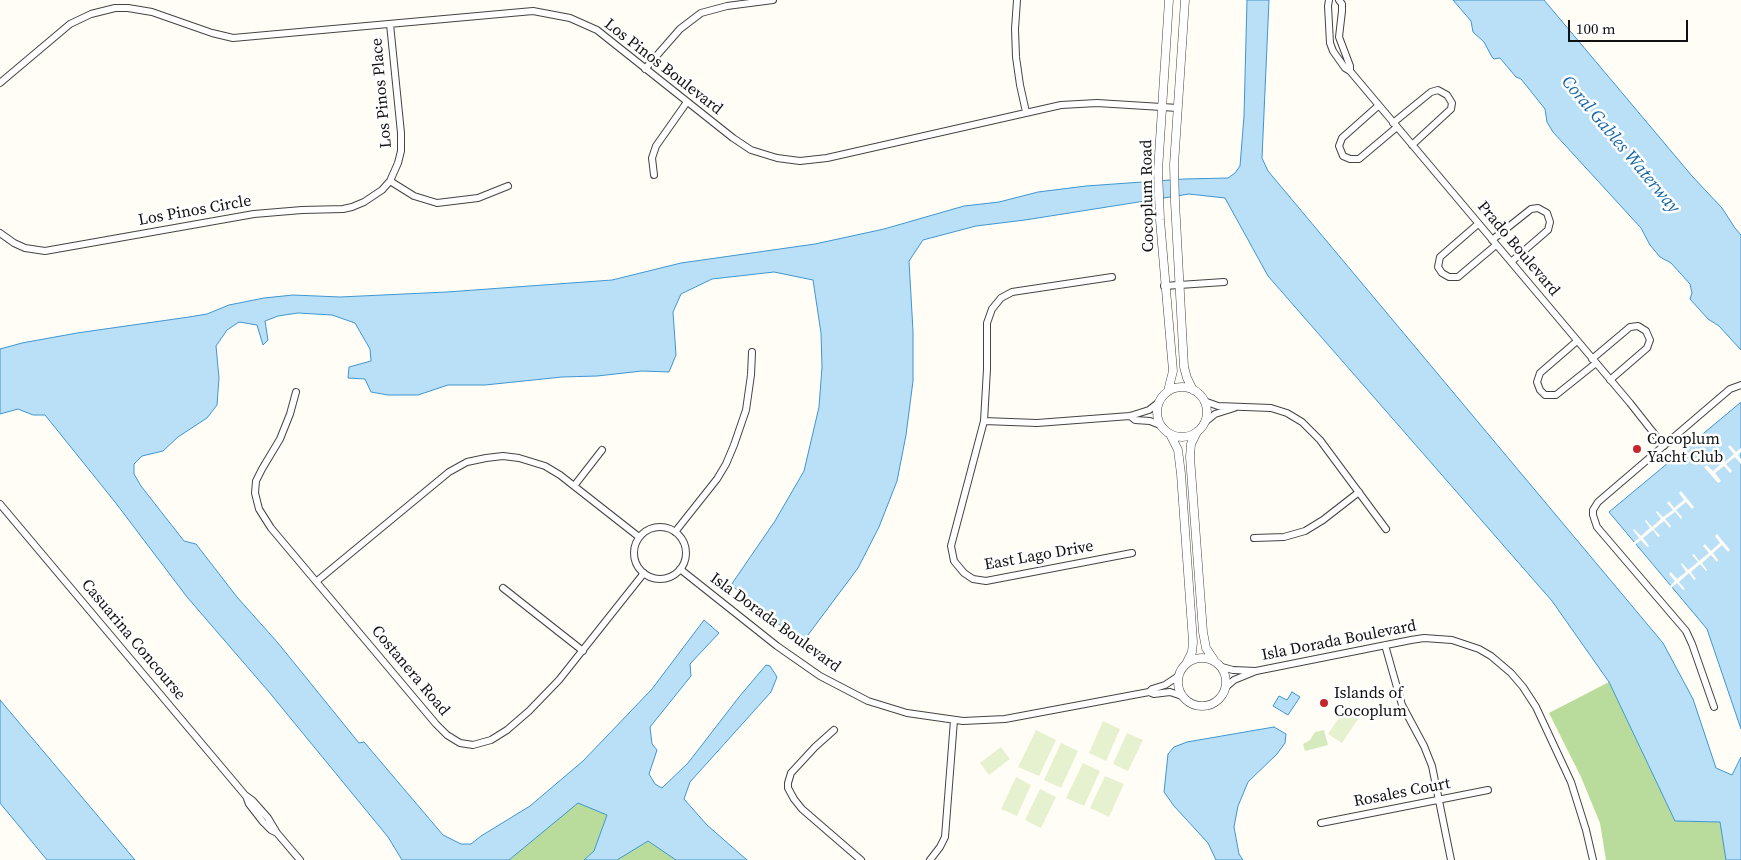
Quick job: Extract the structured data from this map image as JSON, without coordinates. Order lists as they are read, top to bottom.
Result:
{
  "streets": {
    "street": [
      "Los Pinos Boulevard",
      "Los Pinos Place",
      "Cocoplum Road",
      "Los Pinos Circle",
      "Prado Boulevard",
      "East Lago Drive",
      "Isla Dorada Boulevard",
      "Casuarina Concourse",
      "Costanera Road",
      "Rosales Court"
    ]
  },
  "crossings": [
    ["Los Pinos Boulevard", "Los Pinos Place"],
    ["Los Pinos Boulevard", "Cocoplum Road"],
    ["Los Pinos Place", "Los Pinos Circle"],
    ["Isla Dorada Boulevard", "Costanera Road"]
  ],
  "water": ["Coral Gables Waterway"],
  "places": ["Cocoplum Yacht Club", "Islands of Cocoplum"],
  "scale_bar": "100 m"
}
